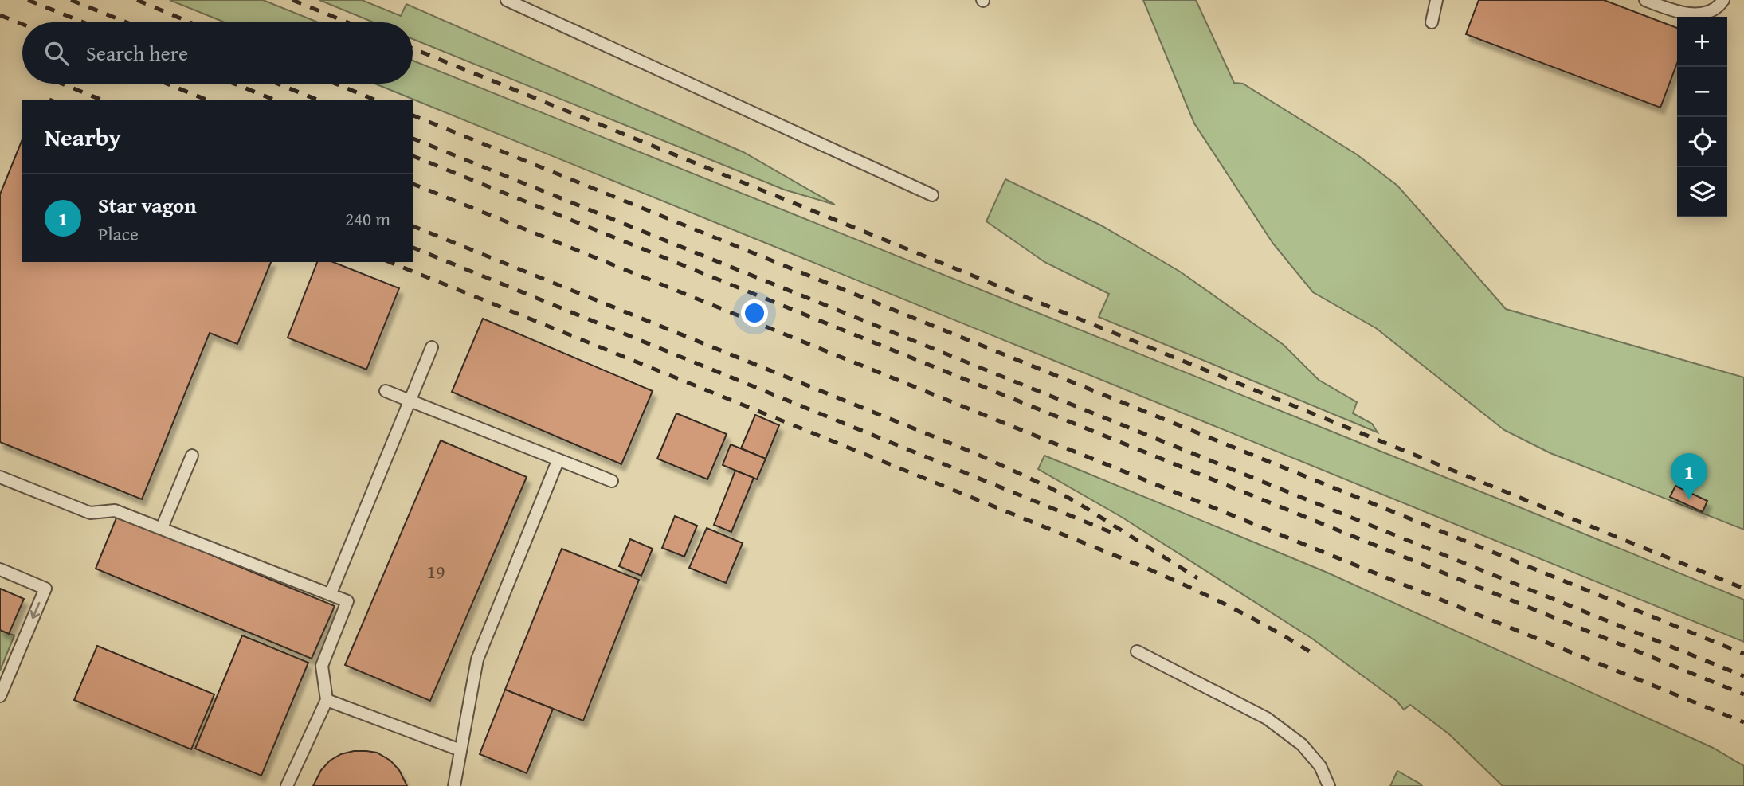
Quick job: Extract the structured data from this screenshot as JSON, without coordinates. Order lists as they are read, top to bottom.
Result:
{
  "house_numbers": ["19"],
  "page": {
    "map_buttons": ["+", "−"],
    "search": "Search here",
    "heading": "Nearby",
    "list": [
      {
        "mark": "1",
        "name": "Star vagon",
        "note": "Place",
        "value": "240 m"
      }
    ],
    "pins": "1"
  }
}
